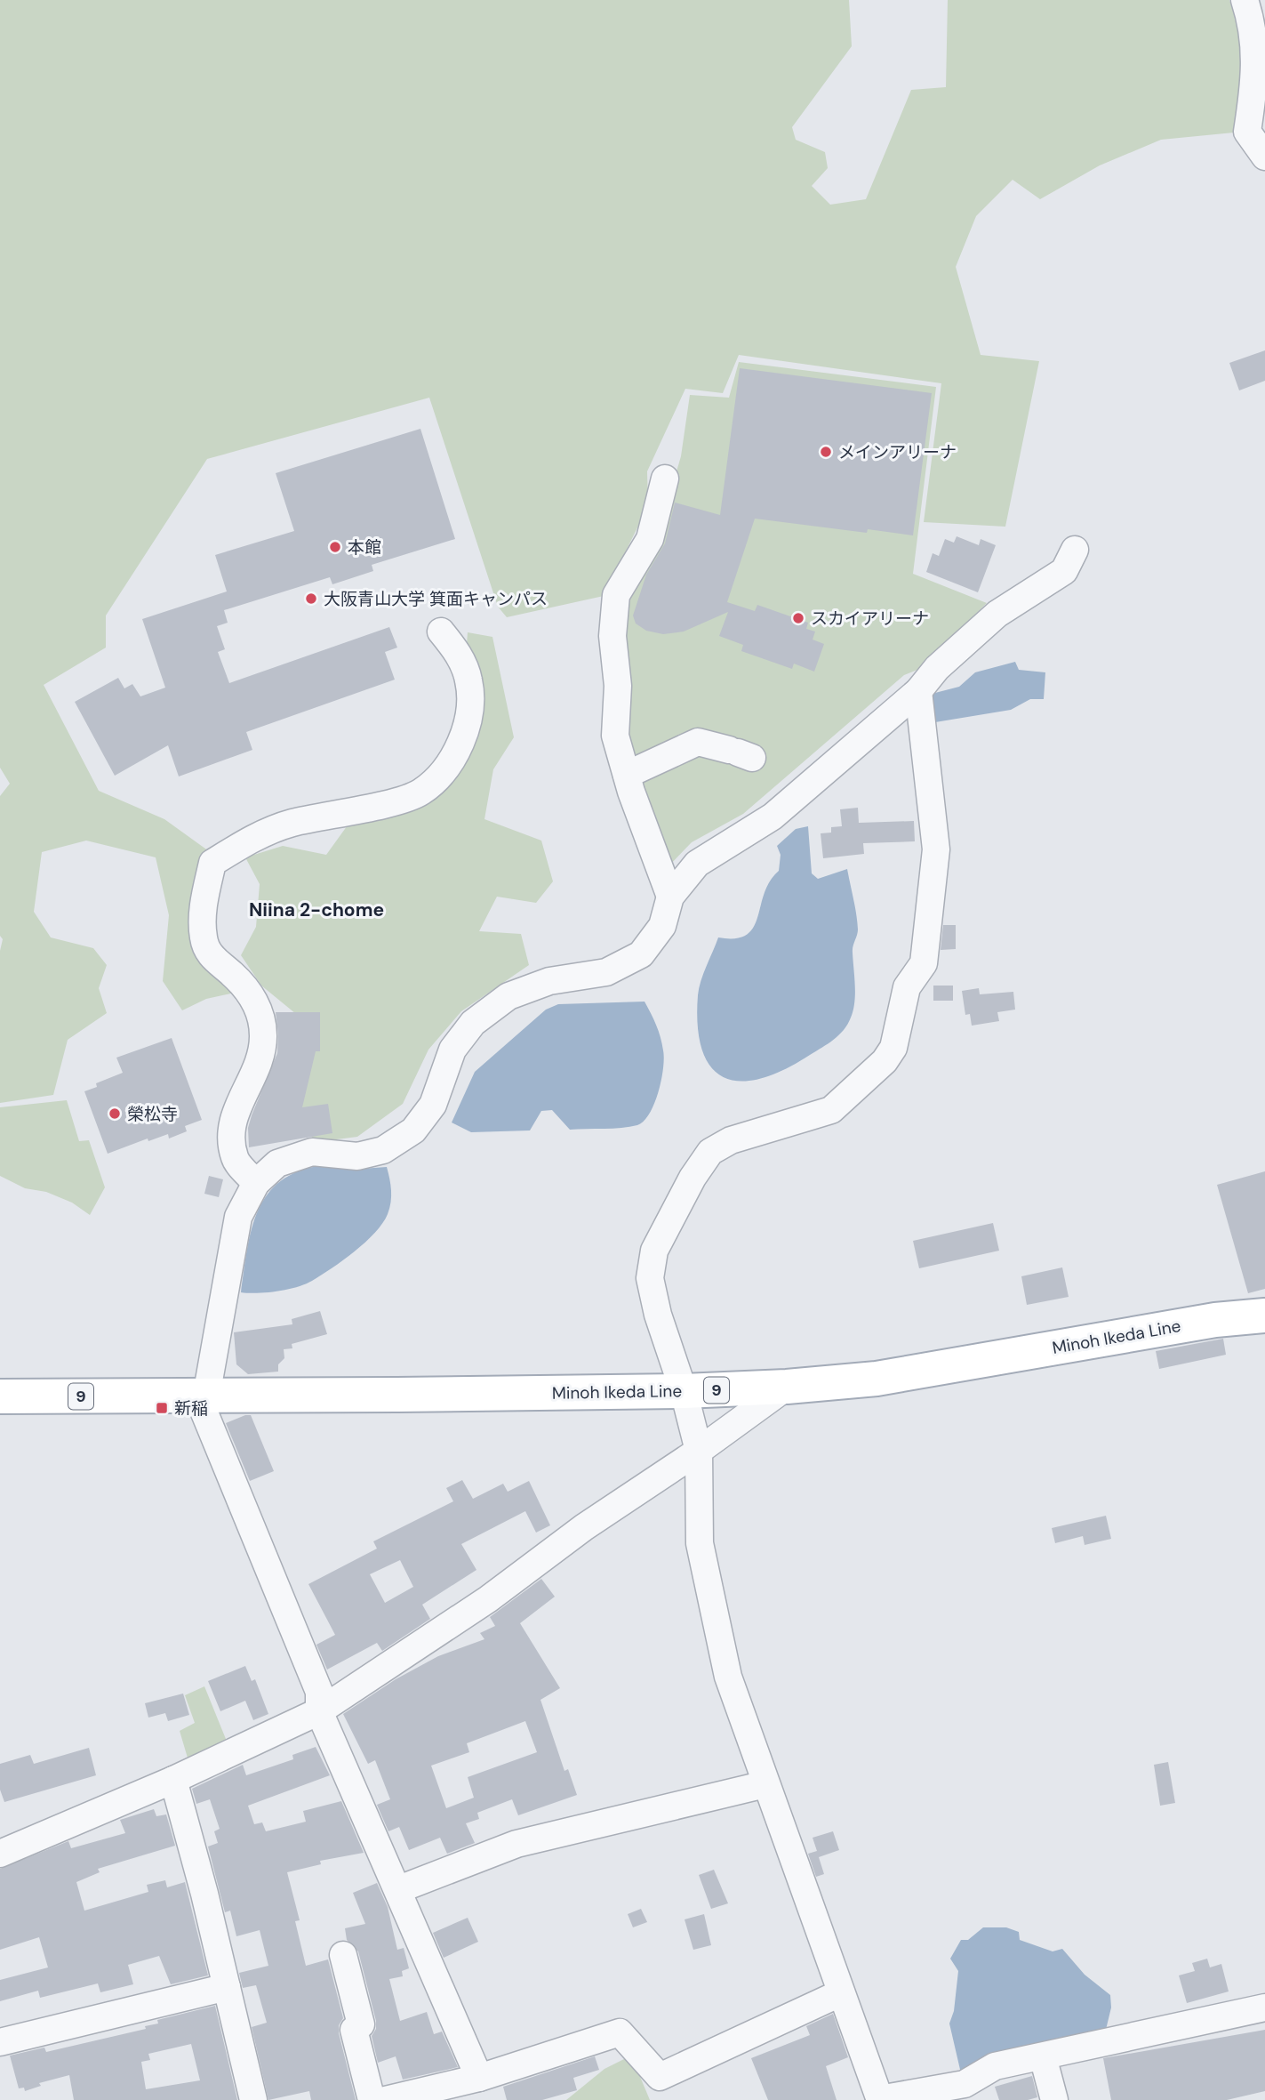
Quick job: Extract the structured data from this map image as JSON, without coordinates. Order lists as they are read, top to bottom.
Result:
{
  "streets": {
    "main road": ["Minoh Ikeda Line", "9"]
  },
  "districts": ["Niina 2-chome"],
  "places": {
    "other": [
      "メインアリーナ",
      "本館",
      "大阪青山大学 箕面キャンパス",
      "スカイアリーナ",
      "榮松寺"
    ],
    "transit": ["新稲"]
  }
}
